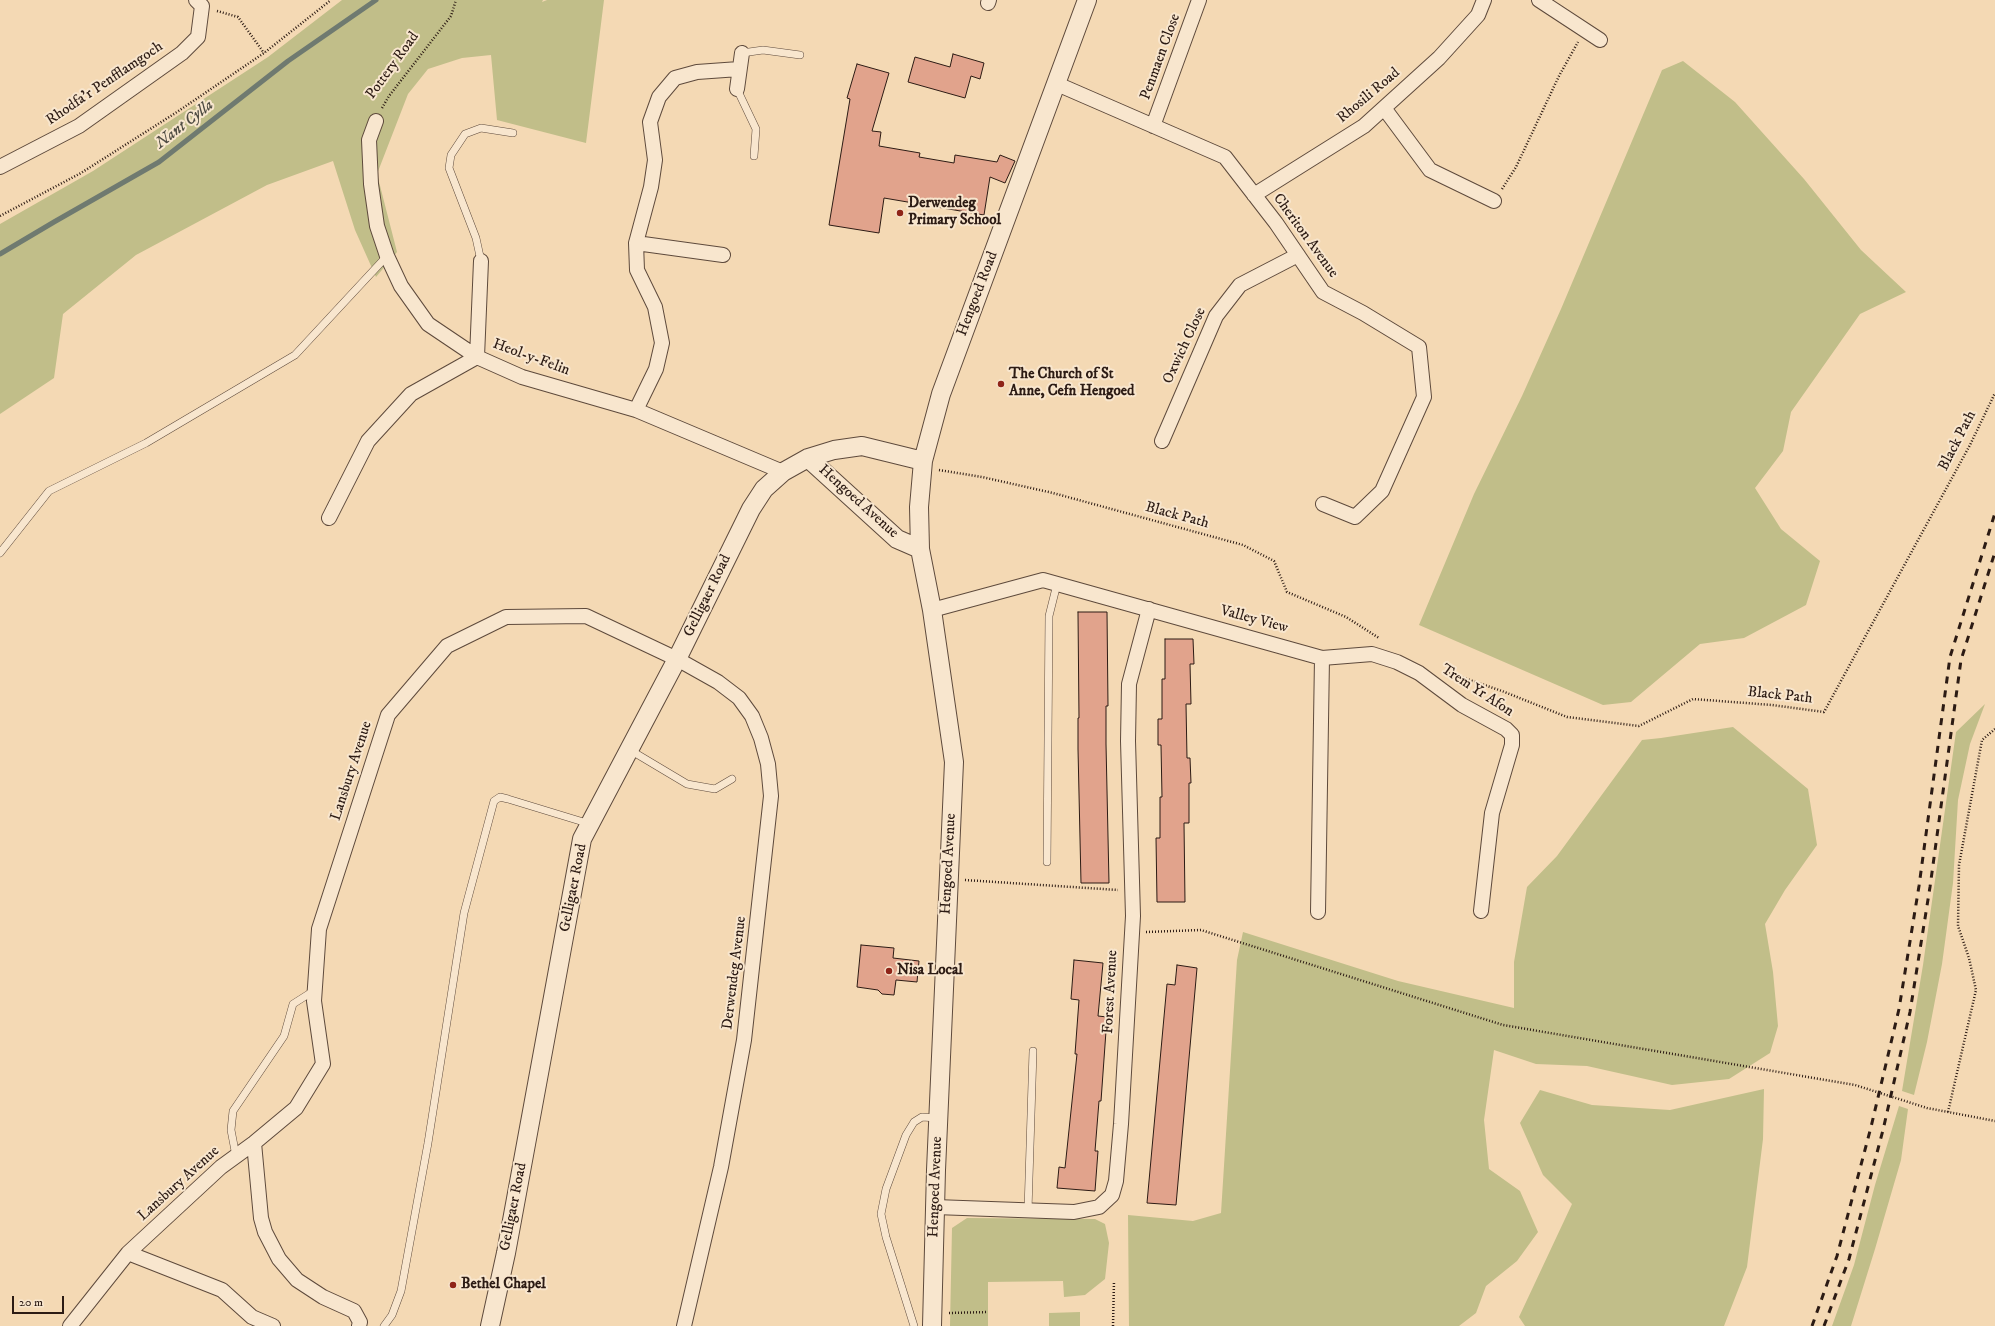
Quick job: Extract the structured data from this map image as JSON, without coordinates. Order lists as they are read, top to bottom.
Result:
{
  "streets": {
    "street": [
      "Penmaen Close",
      "Pottery Road",
      "Rhodfa'r Penfflamgoch",
      "Rhosili Road",
      "Cheriton Avenue",
      "Hengoed Road",
      "Oxwich Close",
      "Heol-y-Felin",
      "Hengoed Avenue",
      "Gelligaer Road",
      "Valley View",
      "Trem Yr Afon",
      "Lansbury Avenue",
      "Derwendeg Avenue",
      "Forest Avenue"
    ],
    "path": ["Black Path"]
  },
  "crossings": [
    ["Penmaen Close", "Cheriton Avenue"],
    ["Pottery Road", "Heol-y-Felin"],
    ["Rhosili Road", "Cheriton Avenue"],
    ["Cheriton Avenue", "Hengoed Road"],
    ["Cheriton Avenue", "Oxwich Close"],
    ["Hengoed Road", "Black Path"],
    ["Hengoed Road", "Hengoed Avenue"],
    ["Hengoed Road", "Gelligaer Road"],
    ["Heol-y-Felin", "Gelligaer Road"],
    ["Black Path", "Gelligaer Road"],
    ["Hengoed Avenue", "Gelligaer Road"],
    ["Hengoed Avenue", "Valley View"],
    ["Hengoed Avenue", "Forest Avenue"],
    ["Gelligaer Road", "Lansbury Avenue"],
    ["Gelligaer Road", "Derwendeg Avenue"],
    ["Valley View", "Trem Yr Afon"],
    ["Valley View", "Forest Avenue"],
    ["Lansbury Avenue", "Derwendeg Avenue"]
  ],
  "water": ["Nant Cylla"],
  "places": [
    "Derwendeg Primary School",
    "The Church of St Anne, Cefn Hengoed",
    "Nisa Local",
    "Bethel Chapel"
  ],
  "scale_bar": "20 m"
}
